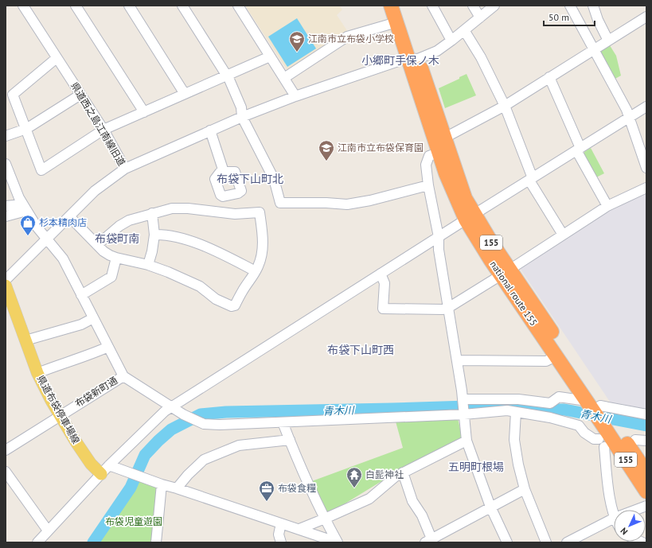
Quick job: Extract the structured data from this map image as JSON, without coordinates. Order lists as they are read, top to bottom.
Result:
{
  "streets": {
    "highway": ["155", "national route 155"],
    "main road": ["県道布袋停車場線"],
    "street": ["県道西之島江南線旧道", "布袋新町通"]
  },
  "crossings": [
    ["布袋新町通", "県道布袋停車場線"]
  ],
  "districts": [
    "小郷町手保ノ木",
    "布袋下山町北",
    "布袋町南",
    "布袋下山町西",
    "五明町根場"
  ],
  "water": ["青木川"],
  "parks": ["布袋児童遊園"],
  "places": {
    "school or university": ["江南市立布袋小学校", "江南市立布袋保育園"],
    "shop": ["杉本精肉店"],
    "temple": ["白髭神社"],
    "office": ["布袋食糧"]
  },
  "scale_bar": "50 m",
  "north": "bottom left"
}
